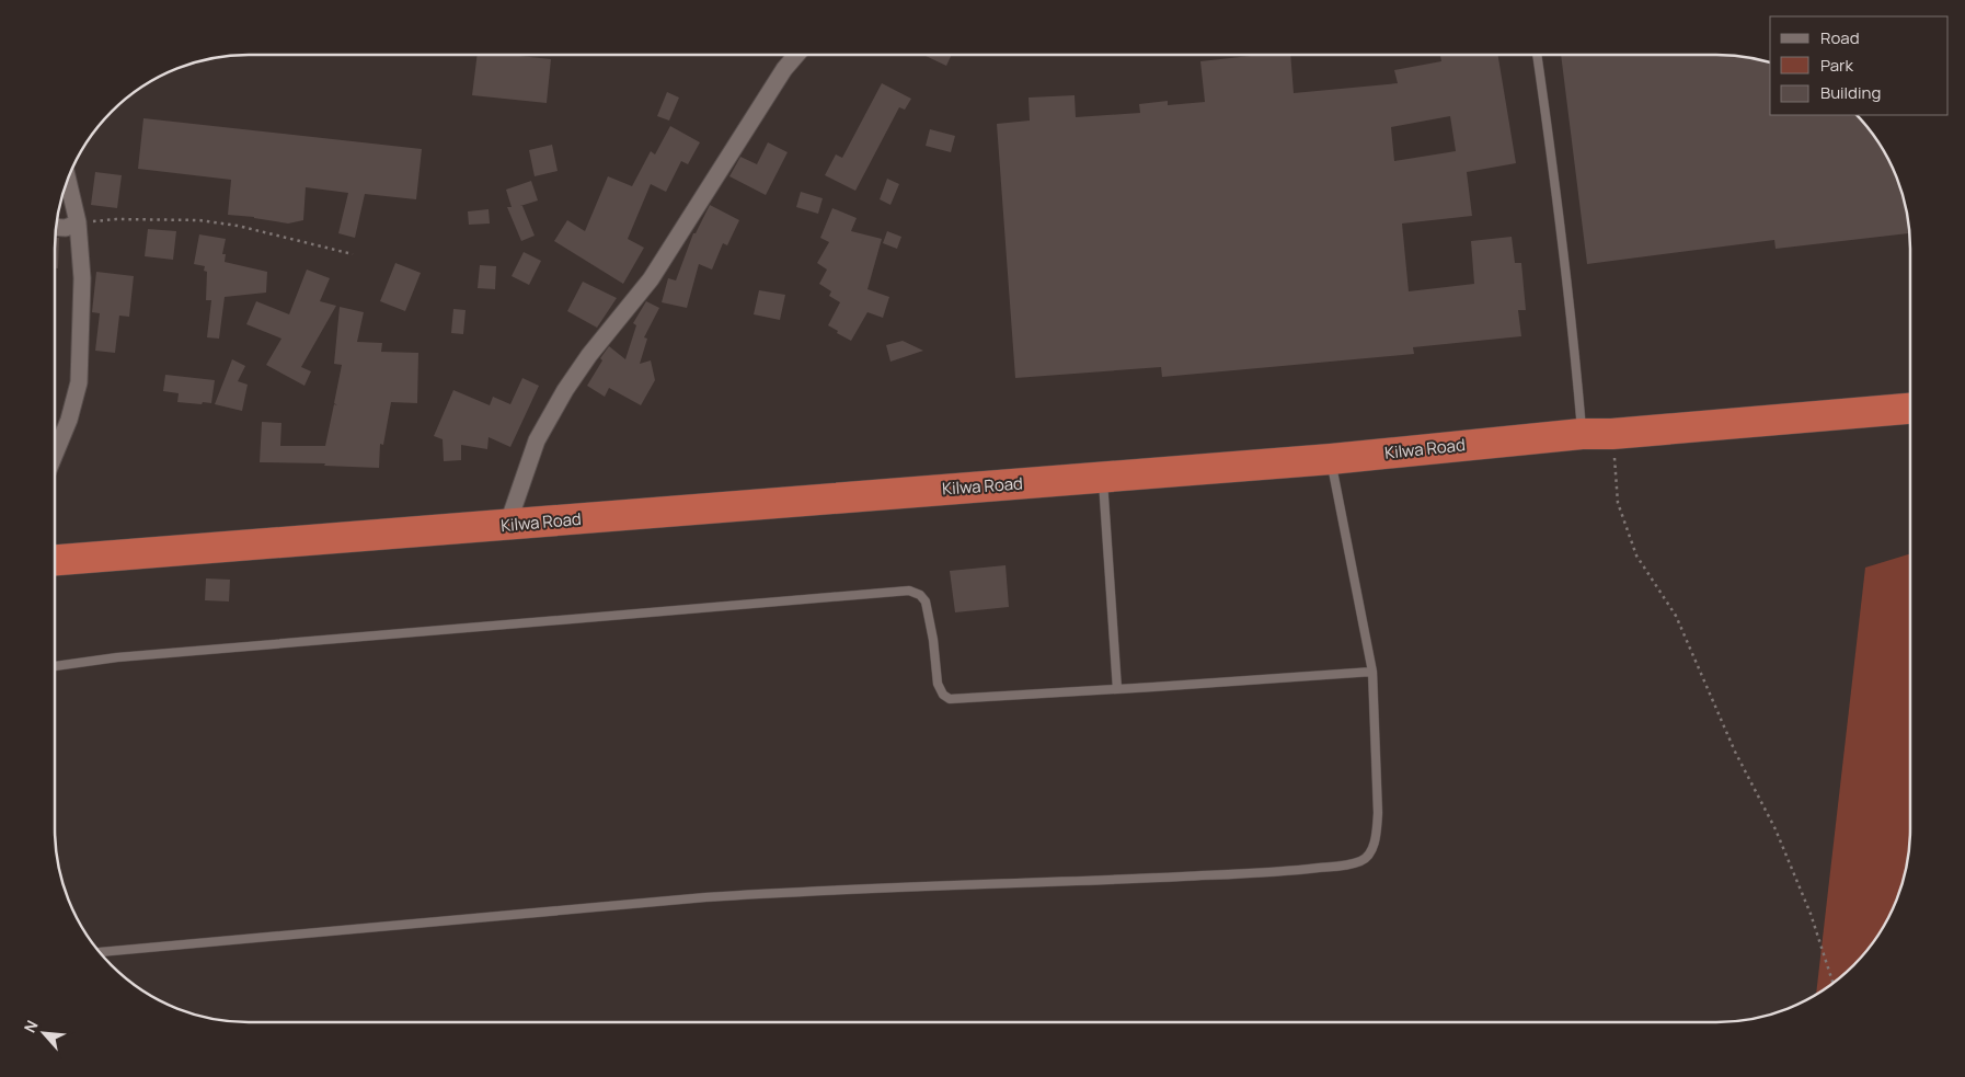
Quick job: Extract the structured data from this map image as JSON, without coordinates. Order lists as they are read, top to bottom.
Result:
{
  "streets": {
    "highway": ["Kilwa Road"]
  },
  "legend": ["Road", "Park", "Building"],
  "north": "top left"
}
